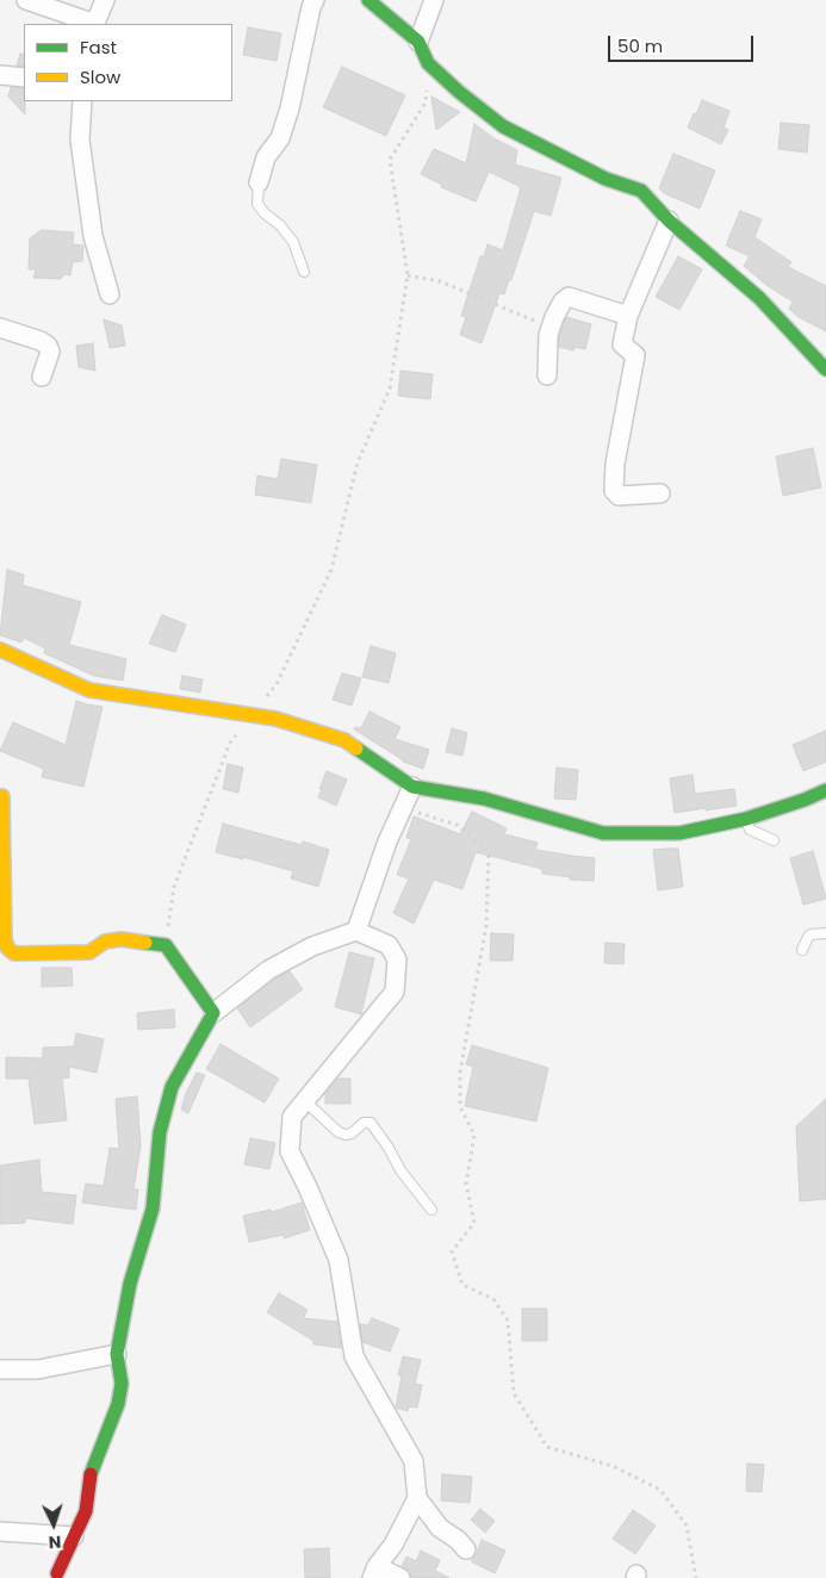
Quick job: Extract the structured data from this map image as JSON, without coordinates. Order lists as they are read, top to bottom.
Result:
{
  "legend": ["Fast", "Slow"],
  "scale_bar": "50 m",
  "north": "bottom"
}
